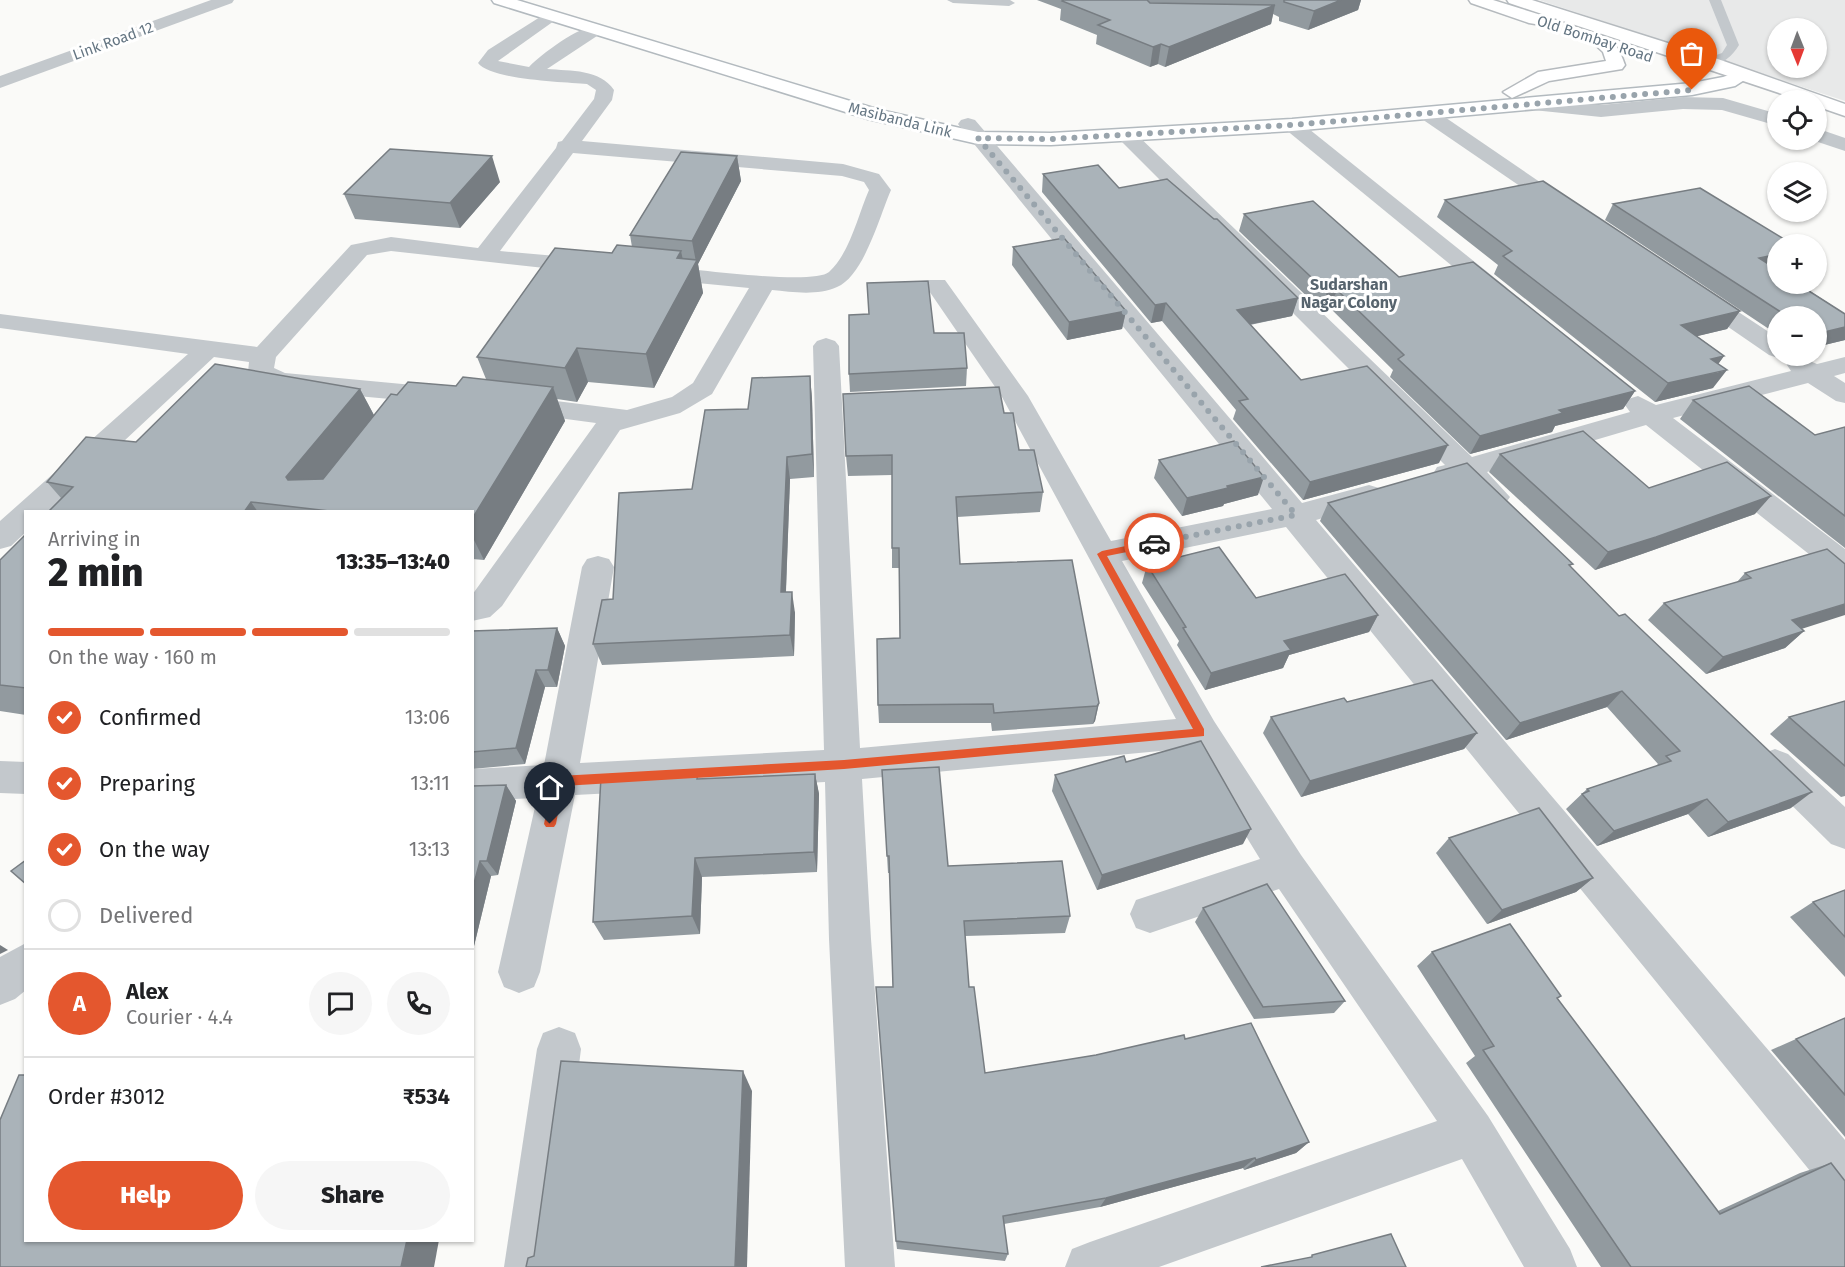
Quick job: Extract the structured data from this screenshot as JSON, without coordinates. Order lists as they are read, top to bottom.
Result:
{
  "streets": {
    "main road": ["Old Bombay Road", "Masibanda Link"],
    "street": ["Link Road 12"]
  },
  "crossings": [
    ["Old Bombay Road", "Masibanda Link"]
  ],
  "districts": ["Sudarshan Nagar Colony"],
  "north": "bottom",
  "page": {
    "map_buttons": ["+", "−"],
    "heading": ["2 min", "Arriving in", "13:35–13:40"],
    "panel": [
      "Alex",
      "Courier · 4.4",
      "Order #3012",
      "₹534"
    ],
    "bar": "On the way · 160 m",
    "list": [
      ["Confirmed", "13:06"],
      ["Preparing", "13:11"],
      ["On the way", "13:13"],
      "Delivered"
    ],
    "round": "A",
    "buttons": ["Help", "Share"]
  }
}
